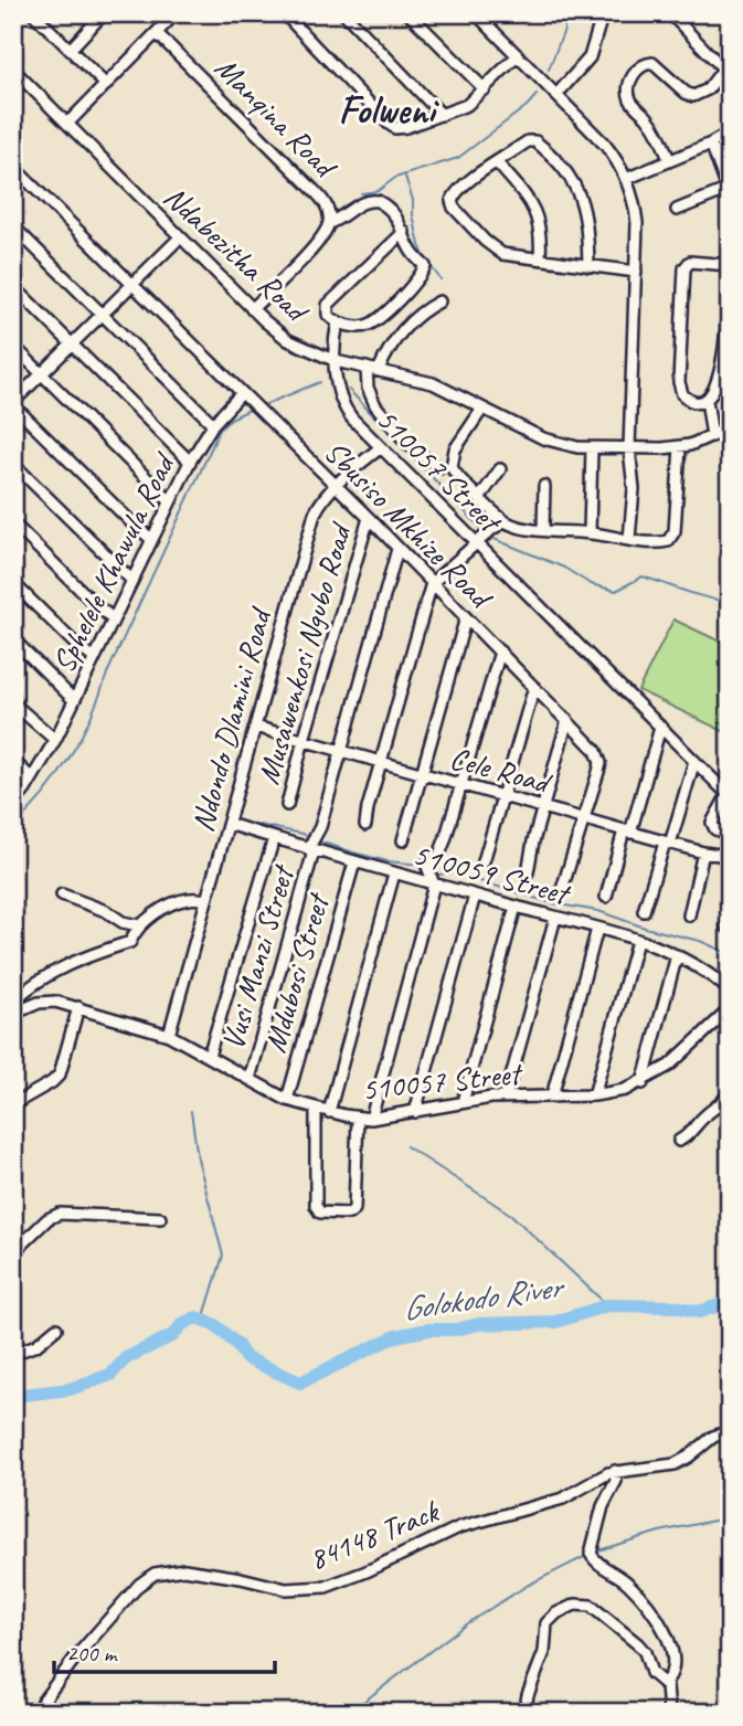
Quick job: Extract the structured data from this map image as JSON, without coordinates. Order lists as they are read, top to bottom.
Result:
{
  "streets": {
    "street": [
      "Manqina Road",
      "Ndabezitha Road",
      "510057 Street",
      "Sbusiso Mkhize Road",
      "Sphelele Khawula Road",
      "Musawenkosi Ngubo Road",
      "Ndondo Dlamini Road",
      "Cele Road",
      "510059 Street",
      "Vusi Manzi Street",
      "Mdubosi Street",
      "84148 Track"
    ]
  },
  "crossings": [
    ["Manqina Road", "Ndabezitha Road"],
    ["Ndabezitha Road", "510057 Street"],
    ["510057 Street", "Ndondo Dlamini Road"],
    ["510057 Street", "Vusi Manzi Street"],
    ["510057 Street", "Mdubosi Street"],
    ["Sbusiso Mkhize Road", "Sphelele Khawula Road"],
    ["Sbusiso Mkhize Road", "Musawenkosi Ngubo Road"],
    ["Sbusiso Mkhize Road", "Ndondo Dlamini Road"],
    ["Sbusiso Mkhize Road", "Cele Road"],
    ["Musawenkosi Ngubo Road", "Cele Road"],
    ["Musawenkosi Ngubo Road", "510059 Street"],
    ["Musawenkosi Ngubo Road", "Vusi Manzi Street"],
    ["Ndondo Dlamini Road", "Cele Road"],
    ["Ndondo Dlamini Road", "510059 Street"],
    ["510059 Street", "Vusi Manzi Street"],
    ["510059 Street", "Mdubosi Street"]
  ],
  "districts": ["Folweni"],
  "water": ["Golokodo River"],
  "scale_bar": "200 m"
}
